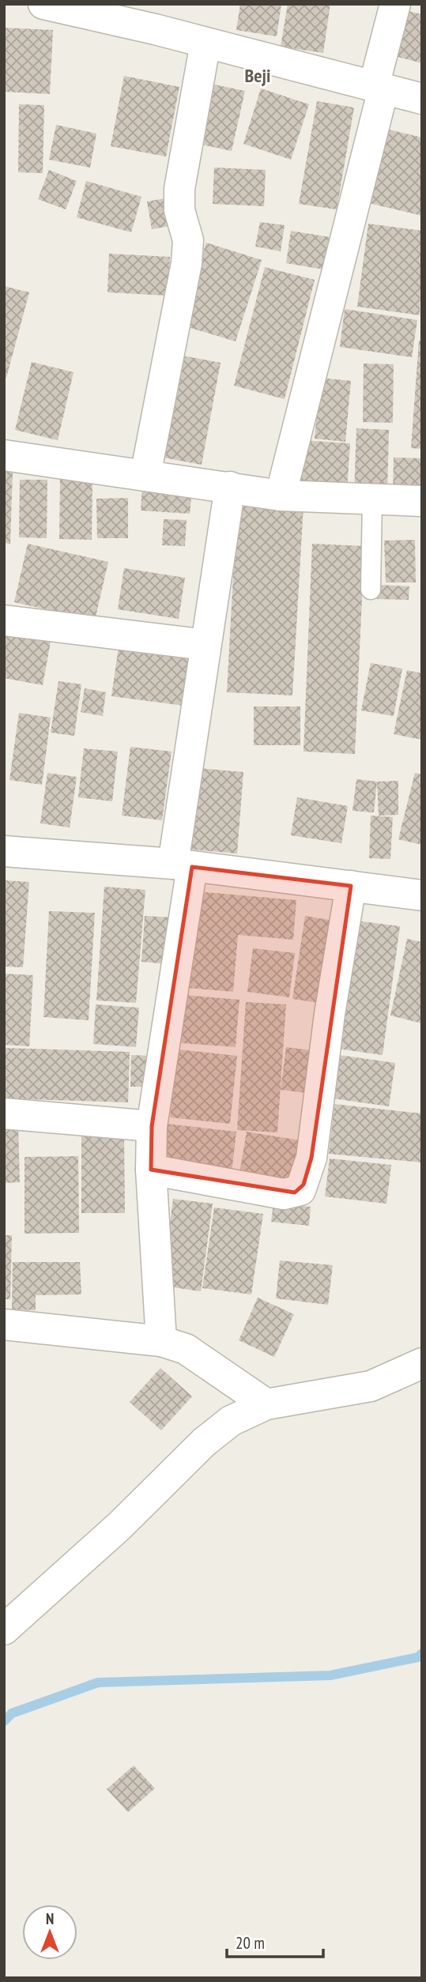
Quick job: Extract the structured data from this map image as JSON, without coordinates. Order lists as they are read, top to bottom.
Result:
{
  "districts": ["Beji"],
  "scale_bar": "20 m",
  "north": "top"
}
